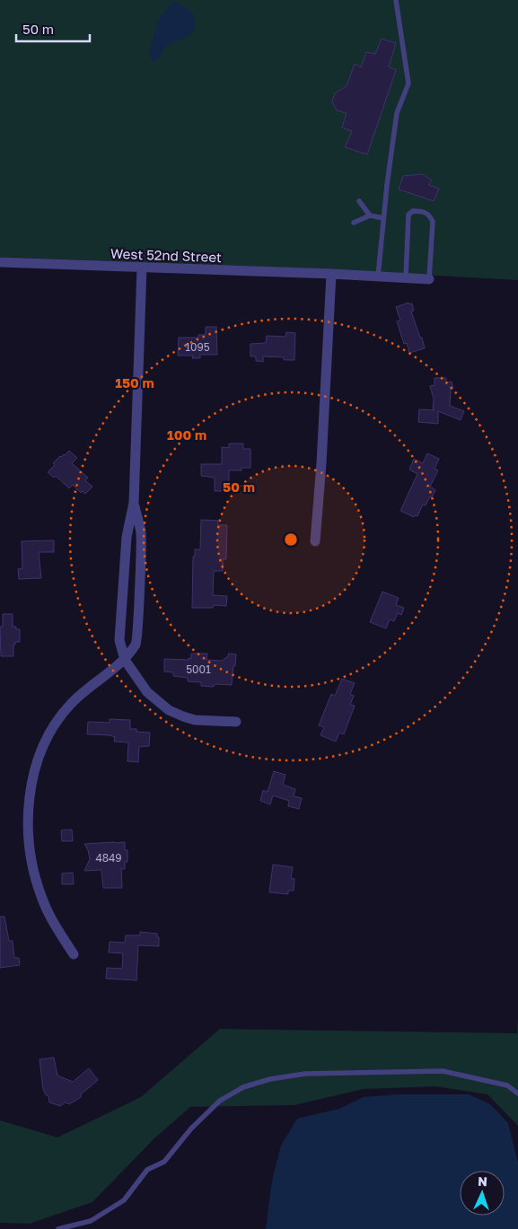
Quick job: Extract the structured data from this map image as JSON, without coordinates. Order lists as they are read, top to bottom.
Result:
{
  "streets": {
    "street": ["West 52nd Street"]
  },
  "house_numbers": ["1095", "5001", "4849"],
  "scale_bar": "50 m",
  "north": "top",
  "rings": ["150 m", "100 m", "50 m"]
}
